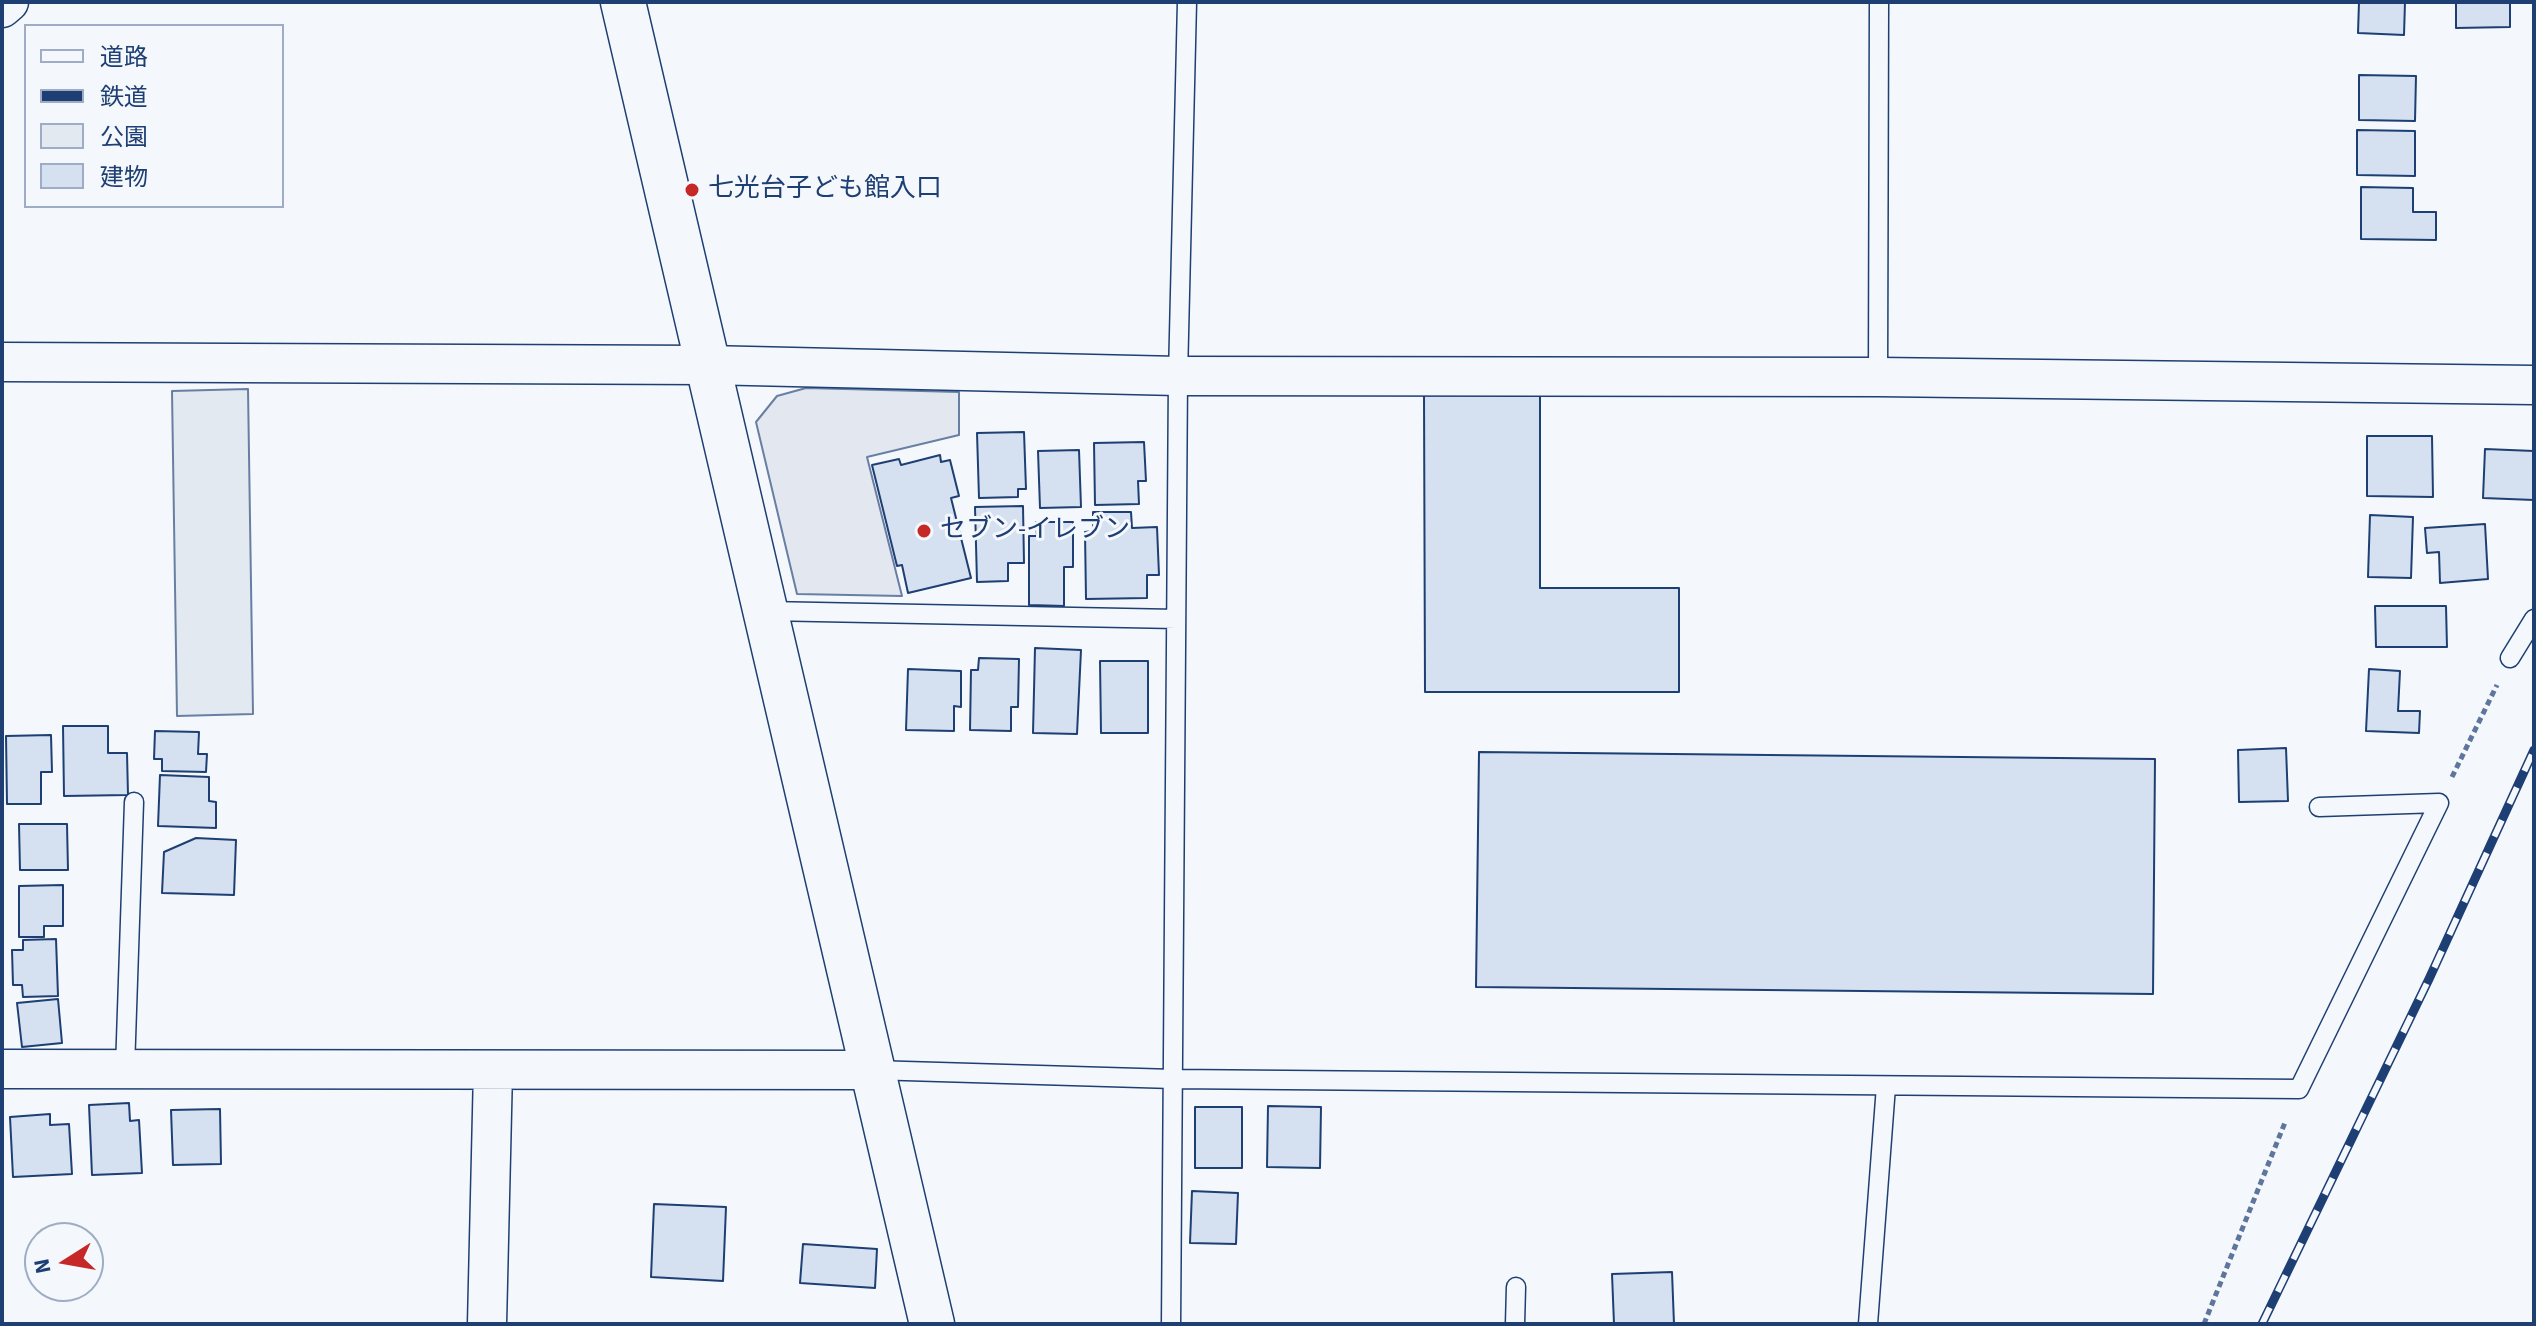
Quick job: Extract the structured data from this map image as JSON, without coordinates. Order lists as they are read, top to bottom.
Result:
{
  "places": ["七光台子ども館入口", "セブン-イレブン"],
  "legend": [
    "道路",
    "鉄道",
    "公園",
    "建物"
  ],
  "north": "left"
}
